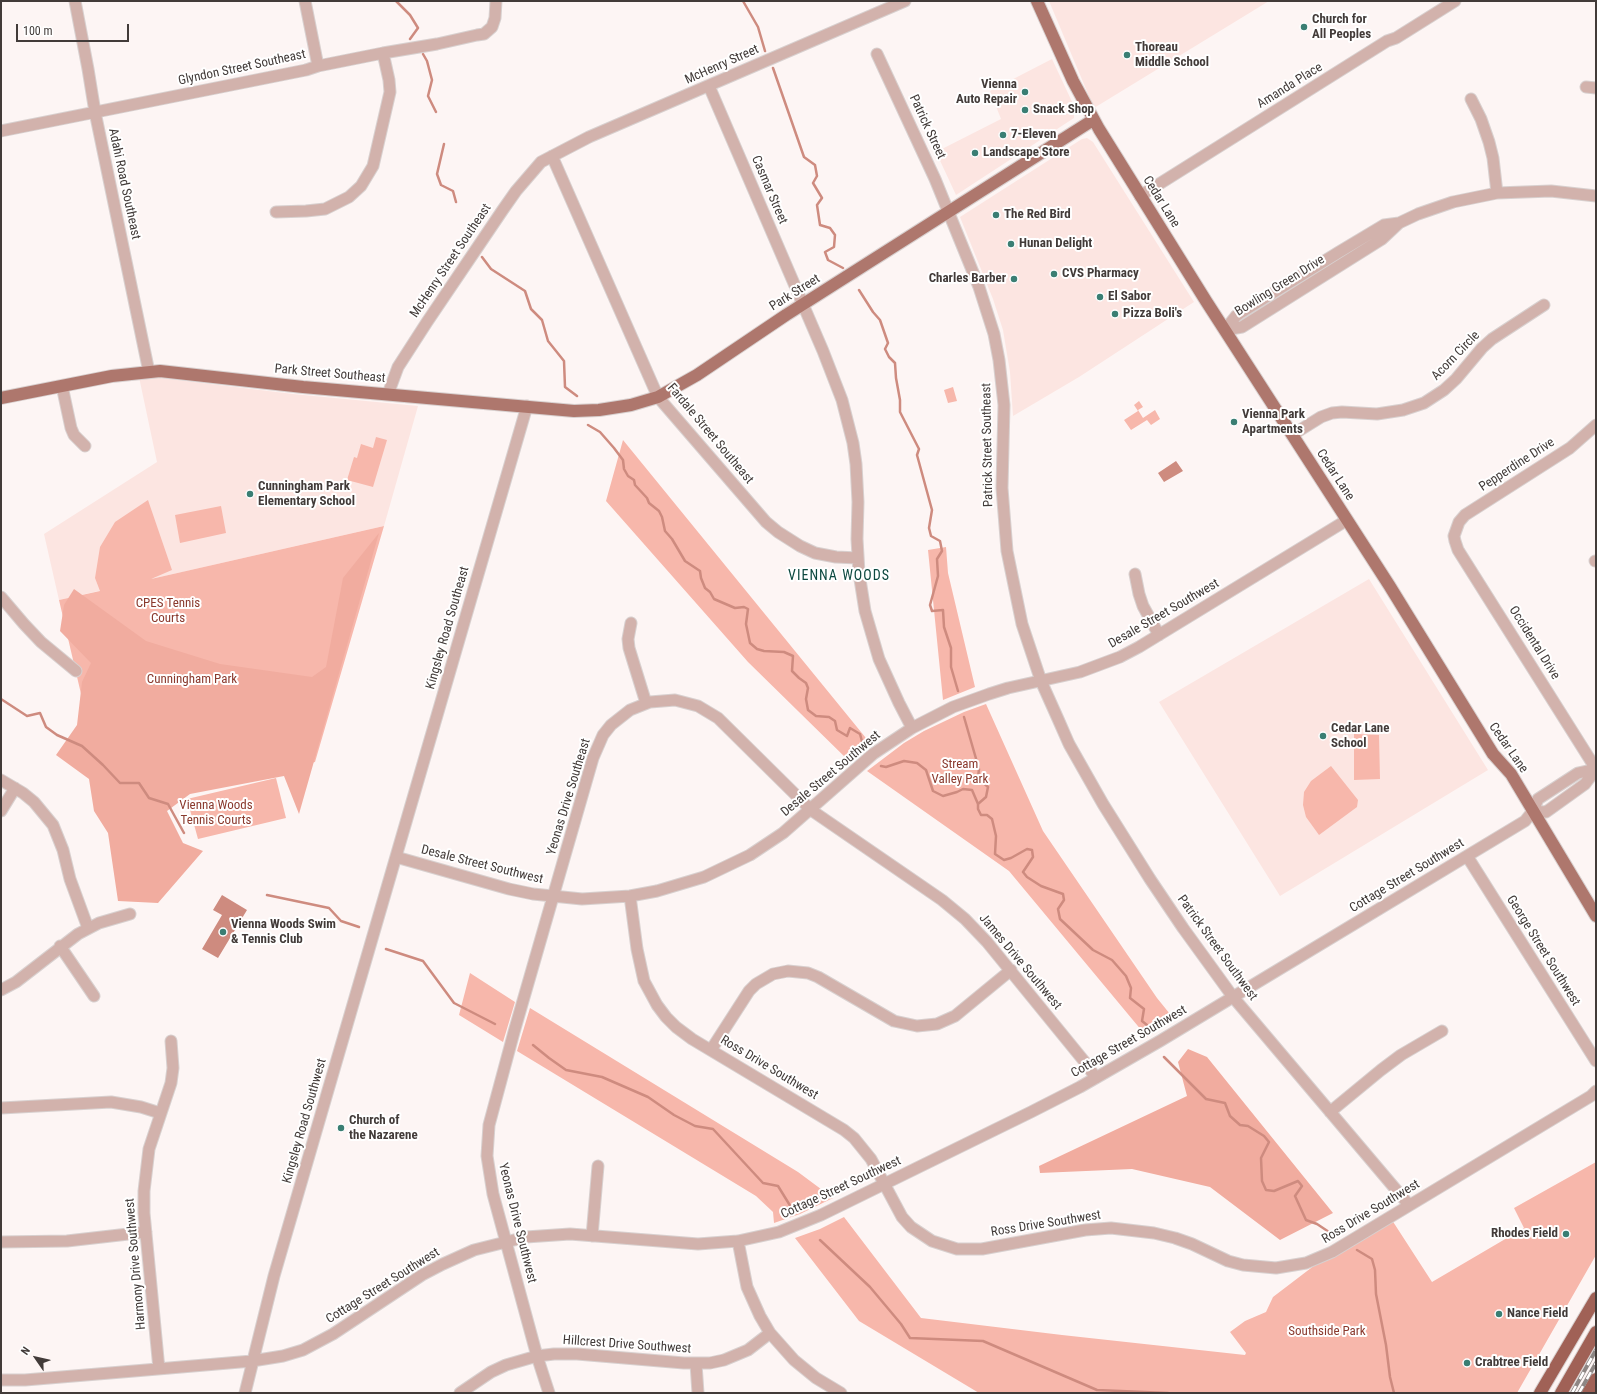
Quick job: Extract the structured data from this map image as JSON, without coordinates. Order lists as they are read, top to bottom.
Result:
{
  "streets": {
    "main road": ["Cedar Lane", "Park Street", "Park Street Southeast"],
    "street": [
      "McHenry Street",
      "Glyndon Street Southeast",
      "Amanda Place",
      "Patrick Street",
      "Adahi Road Southeast",
      "Casmar Street",
      "McHenry Street Southeast",
      "Bowling Green Drive",
      "Acorn Circle",
      "Fardale Street Southeast",
      "Patrick Street Southeast",
      "Pepperdine Drive",
      "Desale Street Southwest",
      "Kingsley Road Southeast",
      "Occidental Drive",
      "Yeonas Drive Southeast",
      "Cottage Street Southwest",
      "Patrick Street Southwest",
      "George Street Southwest",
      "James Drive Southwest",
      "Ross Drive Southwest",
      "Kingsley Road Southwest",
      "Yeonas Drive Southwest",
      "Harmony Drive Southwest",
      "Hillcrest Drive Southwest"
    ]
  },
  "crossings": [
    ["McHenry Street", "Casmar Street"],
    ["McHenry Street", "McHenry Street Southeast"],
    ["McHenry Street", "Fardale Street Southeast"],
    ["Glyndon Street Southeast", "Adahi Road Southeast"],
    ["Amanda Place", "Cedar Lane"],
    ["Patrick Street", "Park Street"],
    ["Patrick Street", "Patrick Street Southeast"],
    ["Adahi Road Southeast", "Park Street Southeast"],
    ["Casmar Street", "Park Street"],
    ["Casmar Street", "Fardale Street Southeast"],
    ["Casmar Street", "Desale Street Southwest"],
    ["Cedar Lane", "Bowling Green Drive"],
    ["Cedar Lane", "Acorn Circle"],
    ["Cedar Lane", "Desale Street Southwest"],
    ["Cedar Lane", "Cottage Street Southwest"],
    ["McHenry Street Southeast", "Park Street Southeast"],
    ["McHenry Street Southeast", "Fardale Street Southeast"],
    ["Park Street", "Park Street Southeast"],
    ["Park Street", "Fardale Street Southeast"],
    ["Park Street", "Patrick Street Southeast"],
    ["Park Street Southeast", "Fardale Street Southeast"],
    ["Park Street Southeast", "Kingsley Road Southeast"],
    ["Patrick Street Southeast", "Desale Street Southwest"],
    ["Patrick Street Southeast", "Patrick Street Southwest"],
    ["Pepperdine Drive", "Occidental Drive"],
    ["Desale Street Southwest", "Kingsley Road Southeast"],
    ["Desale Street Southwest", "Yeonas Drive Southeast"],
    ["Desale Street Southwest", "Patrick Street Southwest"],
    ["Desale Street Southwest", "James Drive Southwest"],
    ["Desale Street Southwest", "Ross Drive Southwest"],
    ["Desale Street Southwest", "Kingsley Road Southwest"],
    ["Desale Street Southwest", "Yeonas Drive Southwest"],
    ["Kingsley Road Southeast", "Kingsley Road Southwest"],
    ["Occidental Drive", "Cottage Street Southwest"],
    ["Yeonas Drive Southeast", "James Drive Southwest"],
    ["Yeonas Drive Southeast", "Yeonas Drive Southwest"],
    ["Cottage Street Southwest", "Patrick Street Southwest"],
    ["Cottage Street Southwest", "George Street Southwest"],
    ["Cottage Street Southwest", "James Drive Southwest"],
    ["Cottage Street Southwest", "Ross Drive Southwest"],
    ["Cottage Street Southwest", "Kingsley Road Southwest"],
    ["Cottage Street Southwest", "Yeonas Drive Southwest"],
    ["Cottage Street Southwest", "Harmony Drive Southwest"],
    ["Patrick Street Southwest", "Ross Drive Southwest"],
    ["Yeonas Drive Southwest", "Hillcrest Drive Southwest"]
  ],
  "districts": ["VIENNA WOODS"],
  "parks": [
    "CPES Tennis Courts",
    "Cunningham Park",
    "Stream Valley Park",
    "Vienna Woods Tennis Courts",
    "Southside Park"
  ],
  "places": [
    "Church for All Peoples",
    "Thoreau Middle School",
    "Vienna Auto Repair",
    "Snack Shop",
    "7-Eleven",
    "Landscape Store",
    "The Red Bird",
    "Hunan Delight",
    "CVS Pharmacy",
    "Charles Barber",
    "El Sabor",
    "Pizza Boli's",
    "Vienna Park Apartments",
    "Cunningham Park Elementary School",
    "Cedar Lane School",
    "Vienna Woods Swim & Tennis Club",
    "Church of the Nazarene",
    "Rhodes Field",
    "Nance Field",
    "Crabtree Field"
  ],
  "scale_bar": "100 m",
  "north": "top left"
}
